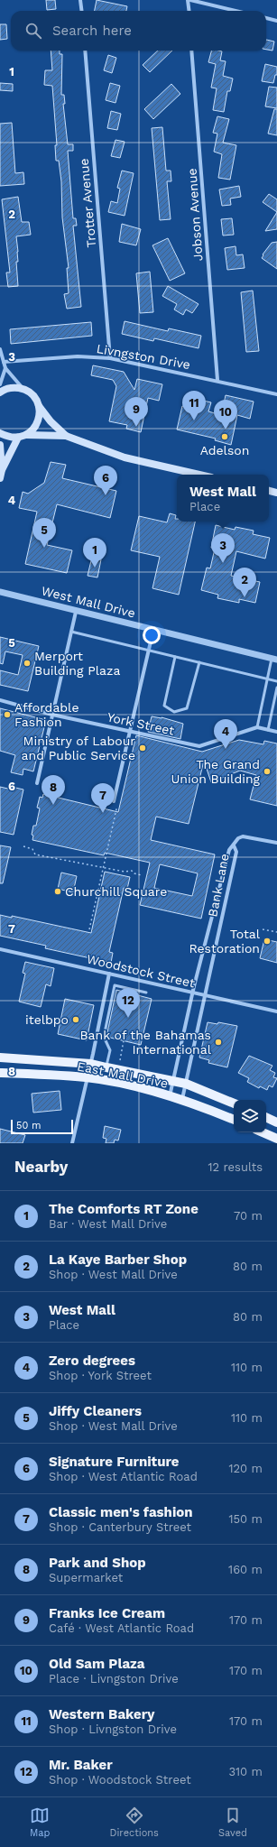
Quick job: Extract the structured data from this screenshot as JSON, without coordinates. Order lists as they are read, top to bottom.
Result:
{
  "streets": {
    "main road": ["East Mall Drive"],
    "street": [
      "Trotter Avenue",
      "Jobson Avenue",
      "Livngston Drive",
      "West Mall Drive",
      "York Street",
      "Bank Lane",
      "Woodstock Street"
    ]
  },
  "crossings": [
    ["Trotter Avenue", "Livngston Drive"],
    ["Jobson Avenue", "Livngston Drive"],
    ["Bank Lane", "Woodstock Street"],
    ["Bank Lane", "East Mall Drive"]
  ],
  "places": [
    "Adelson",
    "Merport Building Plaza",
    "Affordable Fashion",
    "Ministry of Labour and Public Service",
    "The Grand Union Building",
    "Churchill Square",
    "Total Restoration",
    "itelbpo",
    "Bank of the Bahamas International"
  ],
  "scale_bar": "50 m",
  "page": {
    "search": "Search here",
    "pins": [
      "11",
      "9",
      "10",
      "6",
      "5",
      "3",
      "1",
      "2",
      "4",
      "8",
      "7",
      "12"
    ],
    "popup": ["West Mall", "Place"],
    "scale": "50 m",
    "heading": ["Nearby", "12 results"],
    "list": [
      {
        "mark": "1",
        "name": "The Comforts RT Zone",
        "note": "Bar · West Mall Drive",
        "value": "70 m"
      },
      {
        "mark": "2",
        "name": "La Kaye Barber Shop",
        "note": "Shop · West Mall Drive",
        "value": "80 m"
      },
      {
        "mark": "3",
        "name": "West Mall",
        "note": "Place",
        "value": "80 m"
      },
      {
        "mark": "4",
        "name": "Zero degrees",
        "note": "Shop · York Street",
        "value": "110 m"
      },
      {
        "mark": "5",
        "name": "Jiffy Cleaners",
        "note": "Shop · West Mall Drive",
        "value": "110 m"
      },
      {
        "mark": "6",
        "name": "Signature Furniture",
        "note": "Shop · West Atlantic Road",
        "value": "120 m"
      },
      {
        "mark": "7",
        "name": "Classic men's fashion",
        "note": "Shop · Canterbury Street",
        "value": "150 m"
      },
      {
        "mark": "8",
        "name": "Park and Shop",
        "note": "Supermarket",
        "value": "160 m"
      },
      {
        "mark": "9",
        "name": "Franks Ice Cream",
        "note": "Café · West Atlantic Road",
        "value": "170 m"
      },
      {
        "mark": "10",
        "name": "Old Sam Plaza",
        "note": "Place · Livngston Drive",
        "value": "170 m"
      },
      {
        "mark": "11",
        "name": "Western Bakery",
        "note": "Shop · Livngston Drive",
        "value": "170 m"
      },
      {
        "mark": "12",
        "name": "Mr. Baker",
        "note": "Shop · Woodstock Street",
        "value": "310 m"
      }
    ],
    "nav": ["Map", "Directions", "Saved"]
  },
  "grid": {
    "rows": [
      "1",
      "2",
      "3",
      "4",
      "5",
      "6",
      "7",
      "8"
    ]
  }
}
